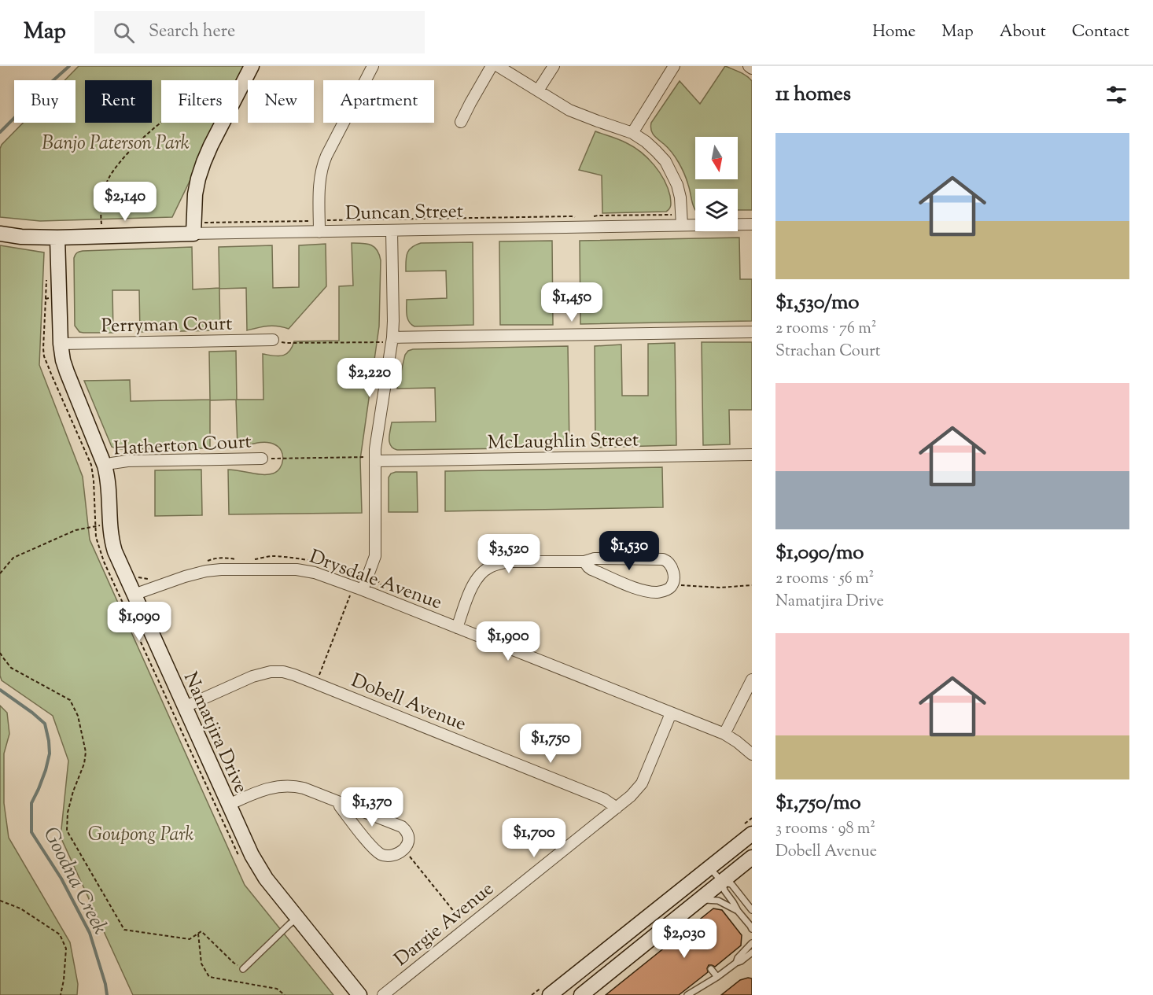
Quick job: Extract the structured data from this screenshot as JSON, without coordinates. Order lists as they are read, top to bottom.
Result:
{
  "streets": {
    "street": [
      "Duncan Street",
      "Perryman Court",
      "McLaughlin Street",
      "Hatherton Court",
      "Drysdale Avenue",
      "Dobell Avenue",
      "Namatjira Drive",
      "Dargie Avenue"
    ]
  },
  "crossings": [
    ["Duncan Street", "Namatjira Drive"],
    ["Perryman Court", "Namatjira Drive"],
    ["Hatherton Court", "Namatjira Drive"],
    ["Drysdale Avenue", "Namatjira Drive"],
    ["Drysdale Avenue", "Dargie Avenue"],
    ["Dobell Avenue", "Namatjira Drive"],
    ["Dobell Avenue", "Dargie Avenue"]
  ],
  "water": ["Goodna Creek"],
  "parks": ["Banjo Paterson Park", "Goupong Park"],
  "north": "bottom",
  "page": {
    "header": "Map",
    "search": "Search here",
    "nav": [
      "Home",
      "Map",
      "About",
      "Contact"
    ],
    "heading": "11 homes",
    "chip": [
      "Buy",
      "Rent",
      "Filters",
      "New",
      "Apartment"
    ],
    "list": [
      {
        "name": "$1,530/mo",
        "note": "2 rooms · 76 m² · Strachan Court"
      },
      {
        "name": "$1,090/mo",
        "note": "2 rooms · 56 m² · Namatjira Drive"
      },
      {
        "name": "$1,750/mo",
        "note": "3 rooms · 98 m² · Dobell Avenue"
      }
    ],
    "price": [
      "$2,140",
      "$1,450",
      "$2,220",
      "$1,530",
      "$3,520",
      "$1,090",
      "$1,900",
      "$1,750",
      "$1,370",
      "$1,700",
      "$2,030"
    ]
  }
}
